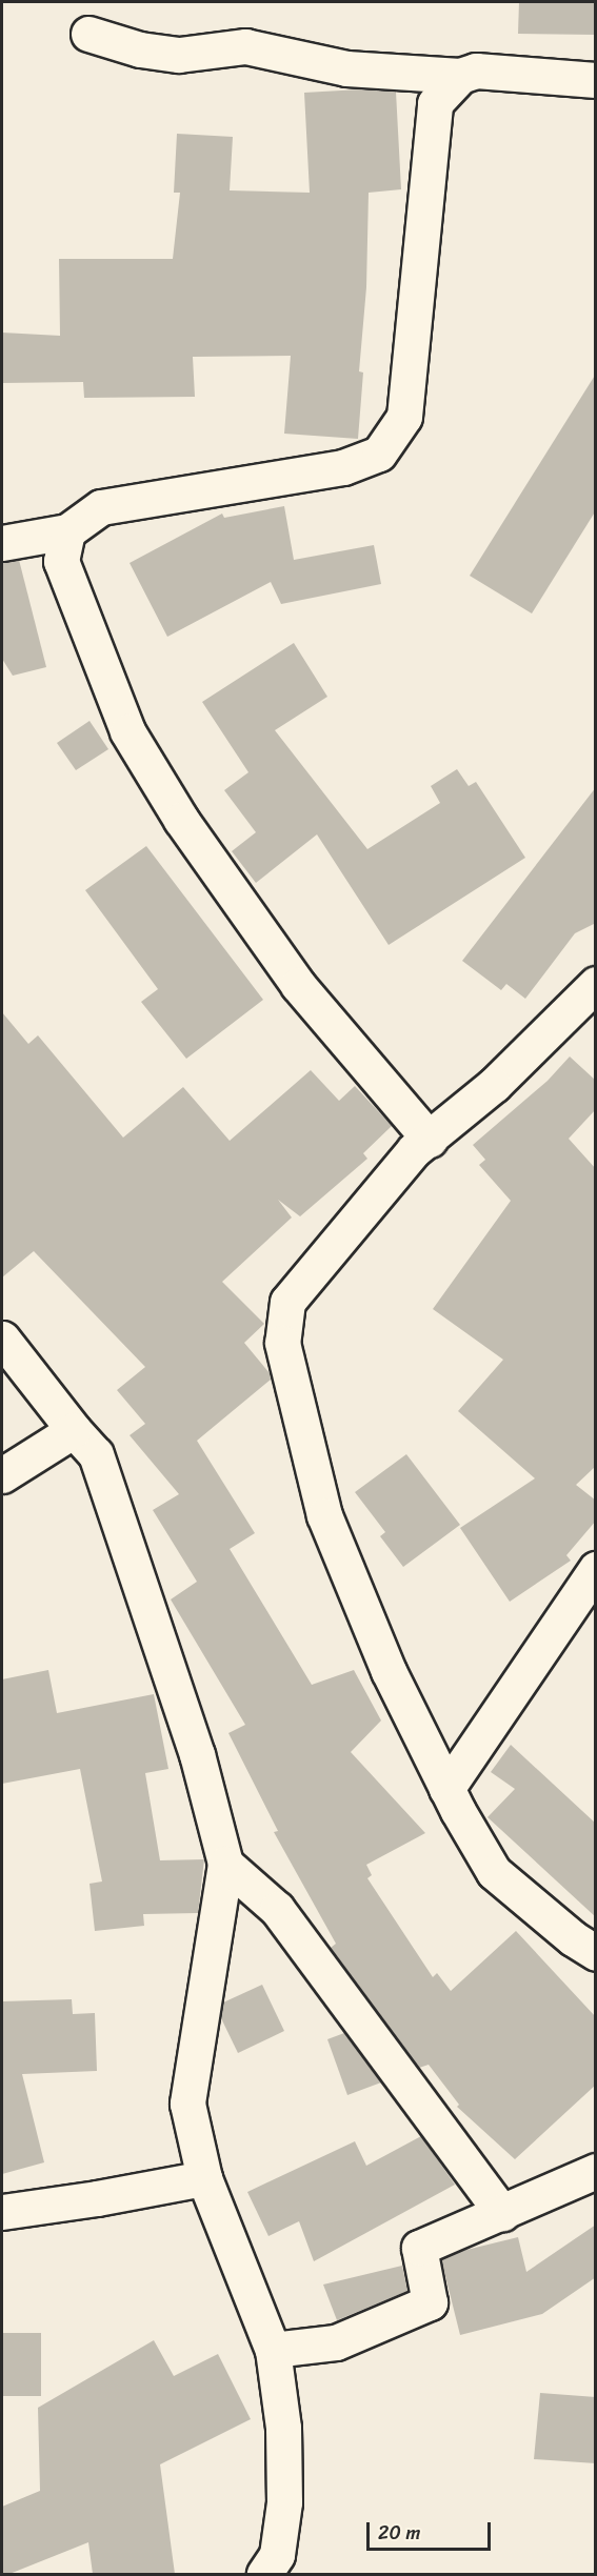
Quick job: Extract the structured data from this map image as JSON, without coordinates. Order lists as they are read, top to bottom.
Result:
{
  "scale_bar": "20 m"
}
